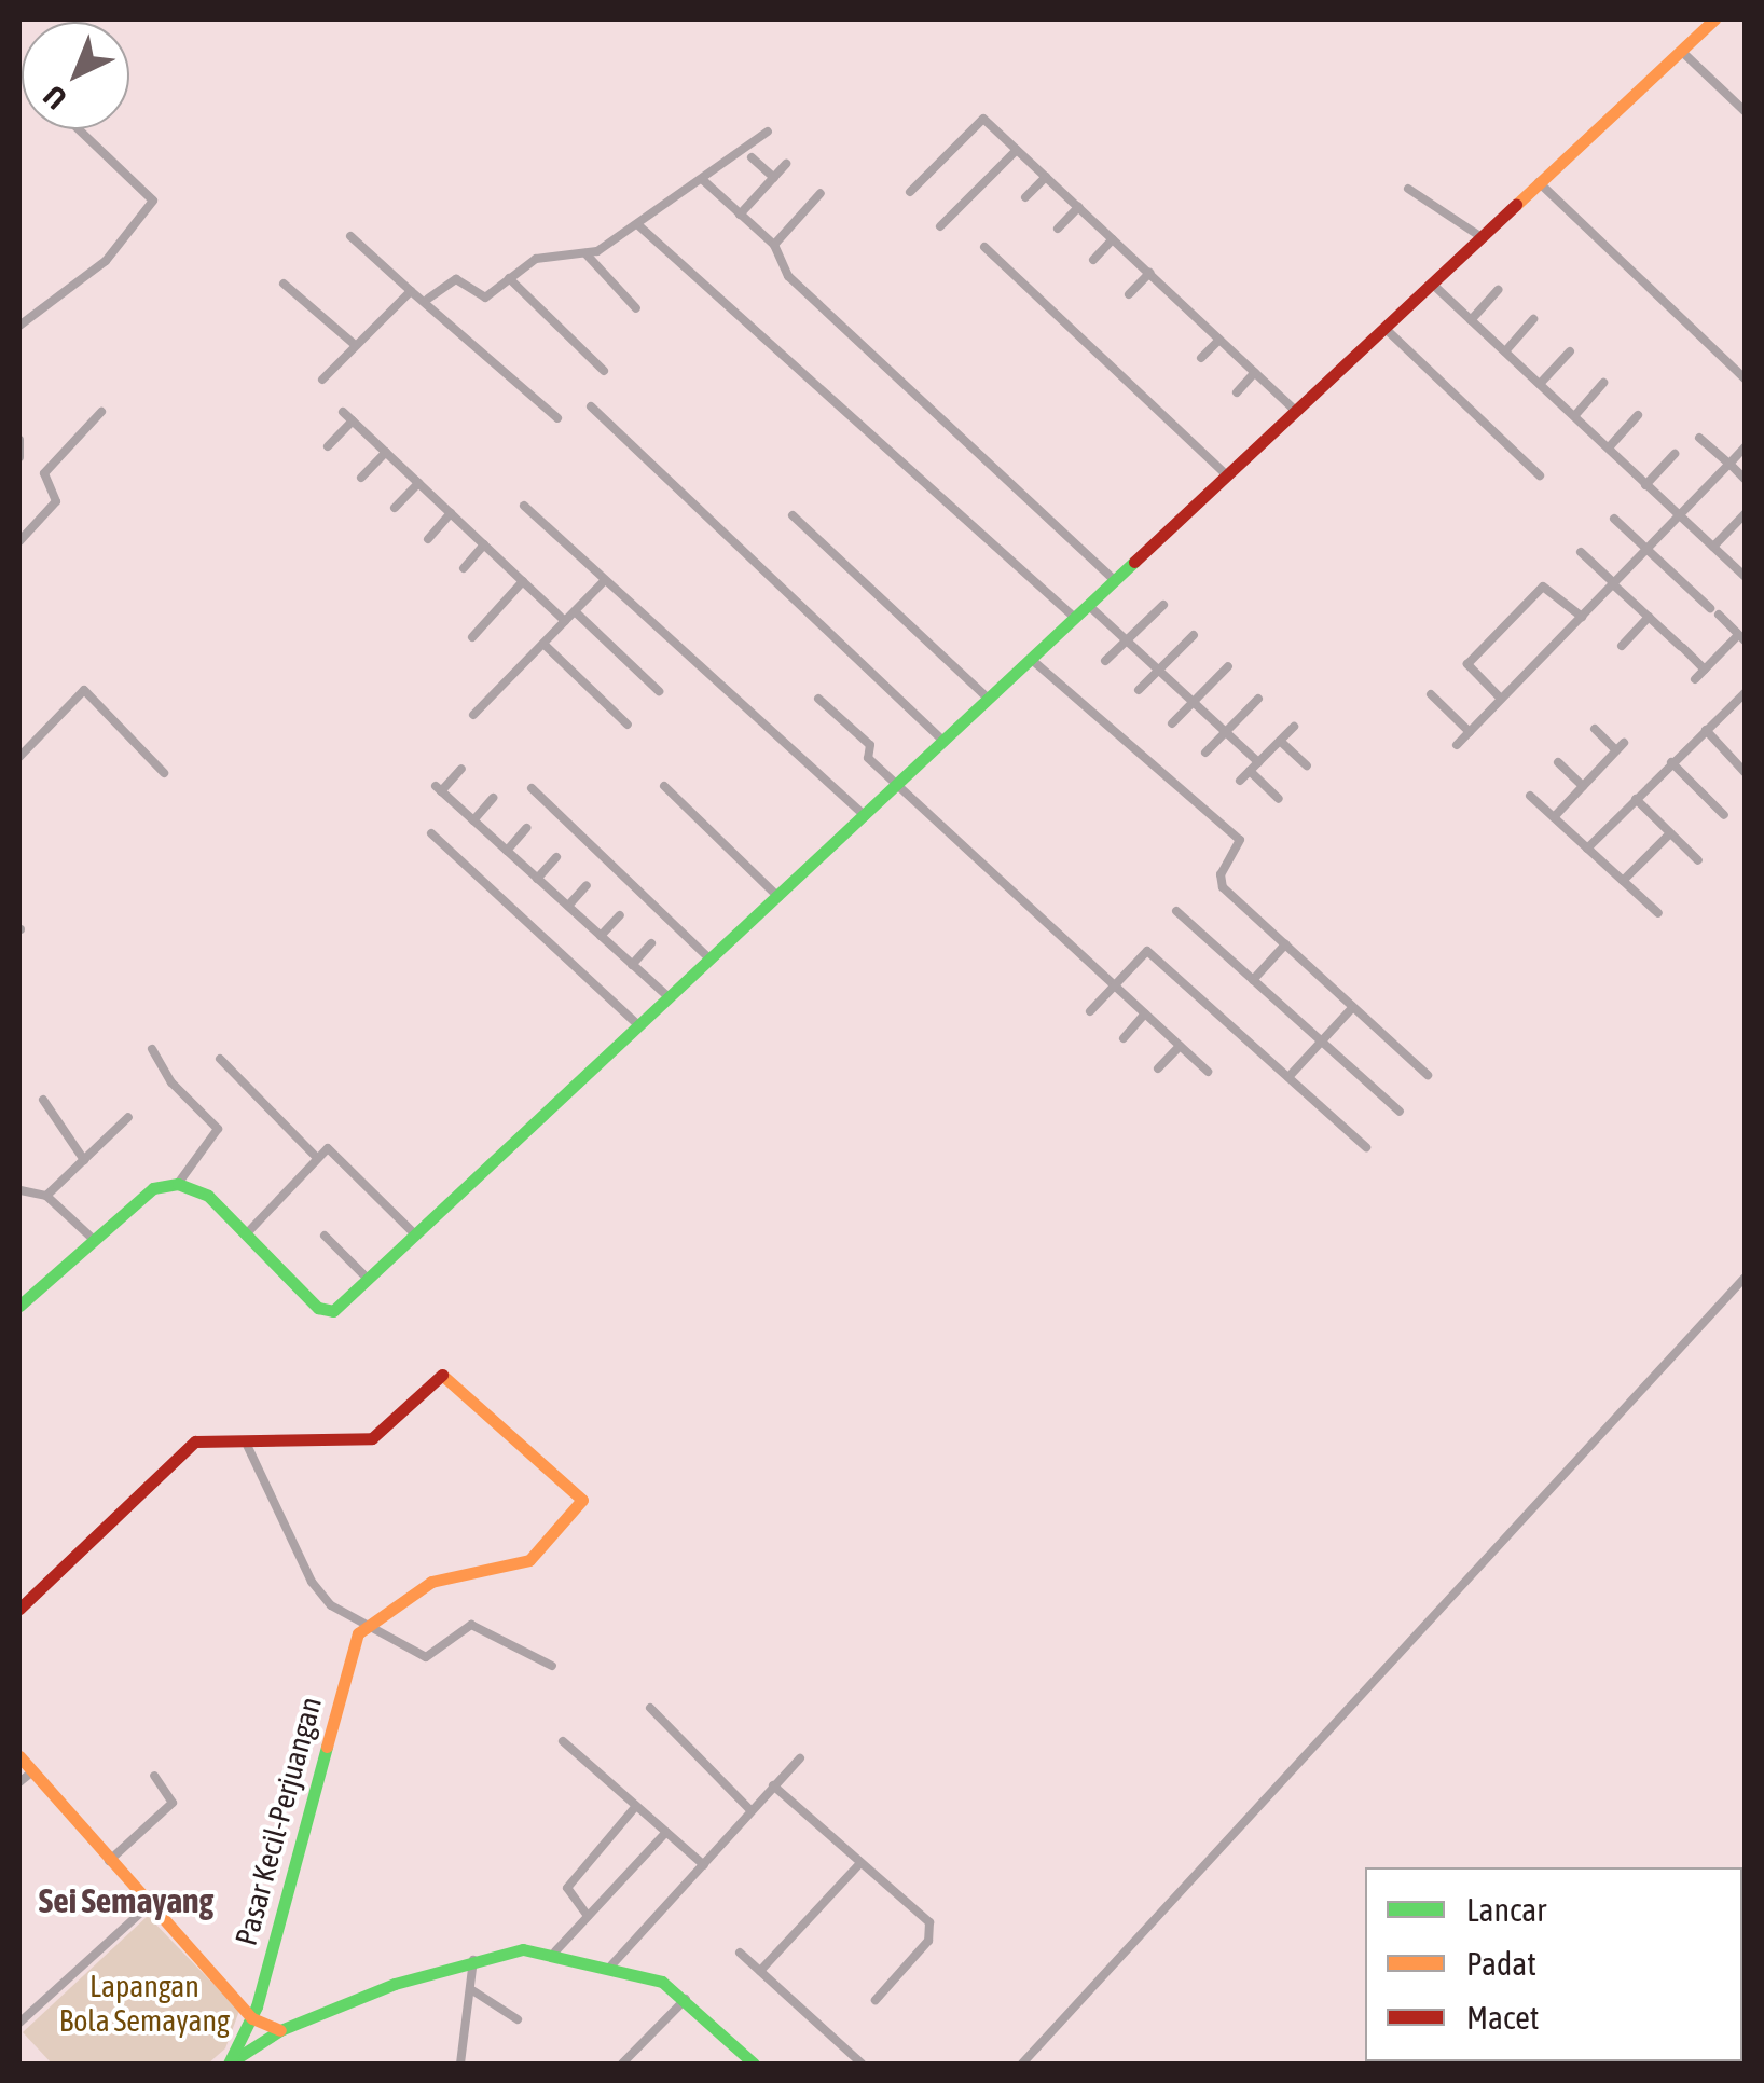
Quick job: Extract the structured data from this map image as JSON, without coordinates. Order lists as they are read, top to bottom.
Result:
{
  "streets": {
    "street": ["Pasar Kecil-Perjuangan"]
  },
  "districts": ["Sei Semayang"],
  "parks": ["Lapangan Bola Semayang"],
  "legend": ["Lancar", "Padat", "Macet"],
  "north": "bottom left"
}
